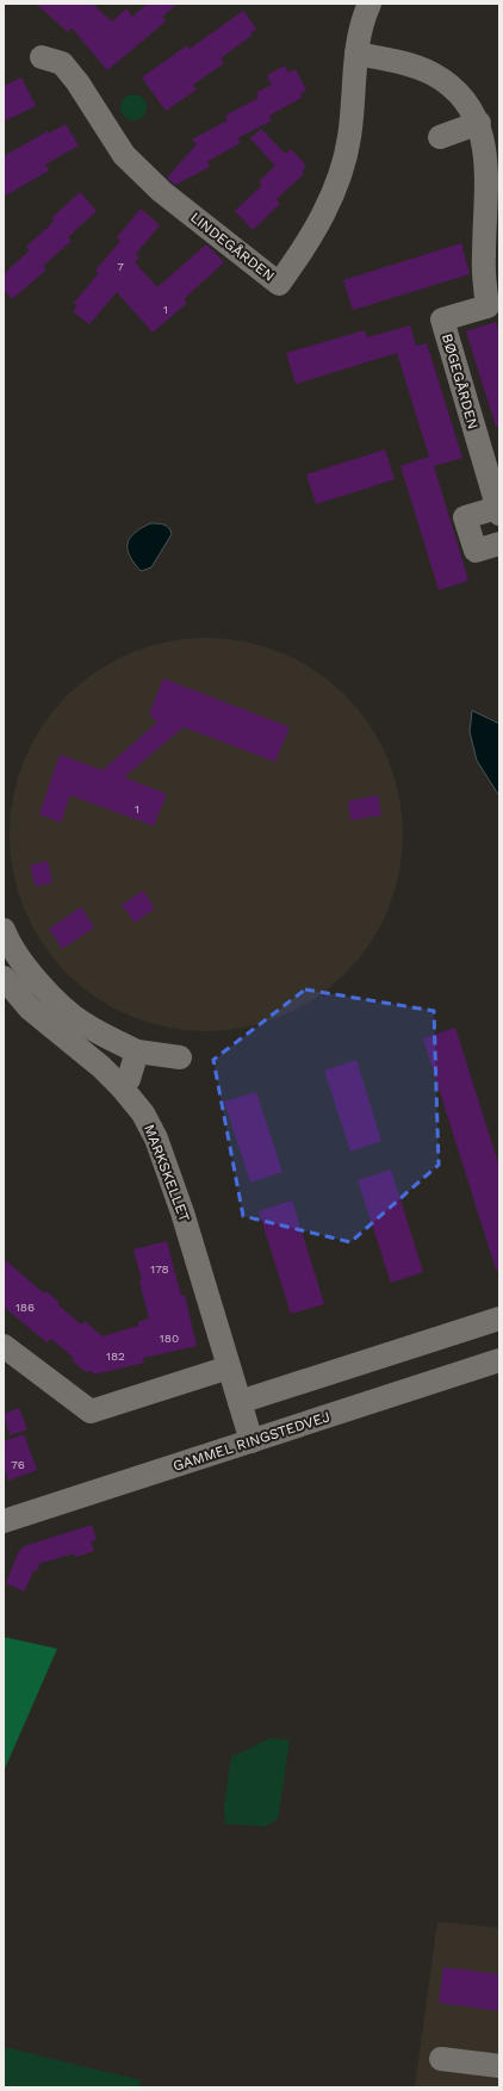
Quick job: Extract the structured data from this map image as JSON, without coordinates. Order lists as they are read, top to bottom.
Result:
{
  "streets": {
    "street": [
      "LINDEGÅRDEN",
      "BØGEGÅRDEN",
      "MARKSKELLET",
      "GAMMEL RINGSTEDVEJ"
    ]
  },
  "crossings": [
    ["LINDEGÅRDEN", "BØGEGÅRDEN"],
    ["MARKSKELLET", "GAMMEL RINGSTEDVEJ"]
  ],
  "house_numbers": [
    "7",
    "1",
    "1",
    "178",
    "186",
    "180",
    "182",
    "76"
  ]
}
